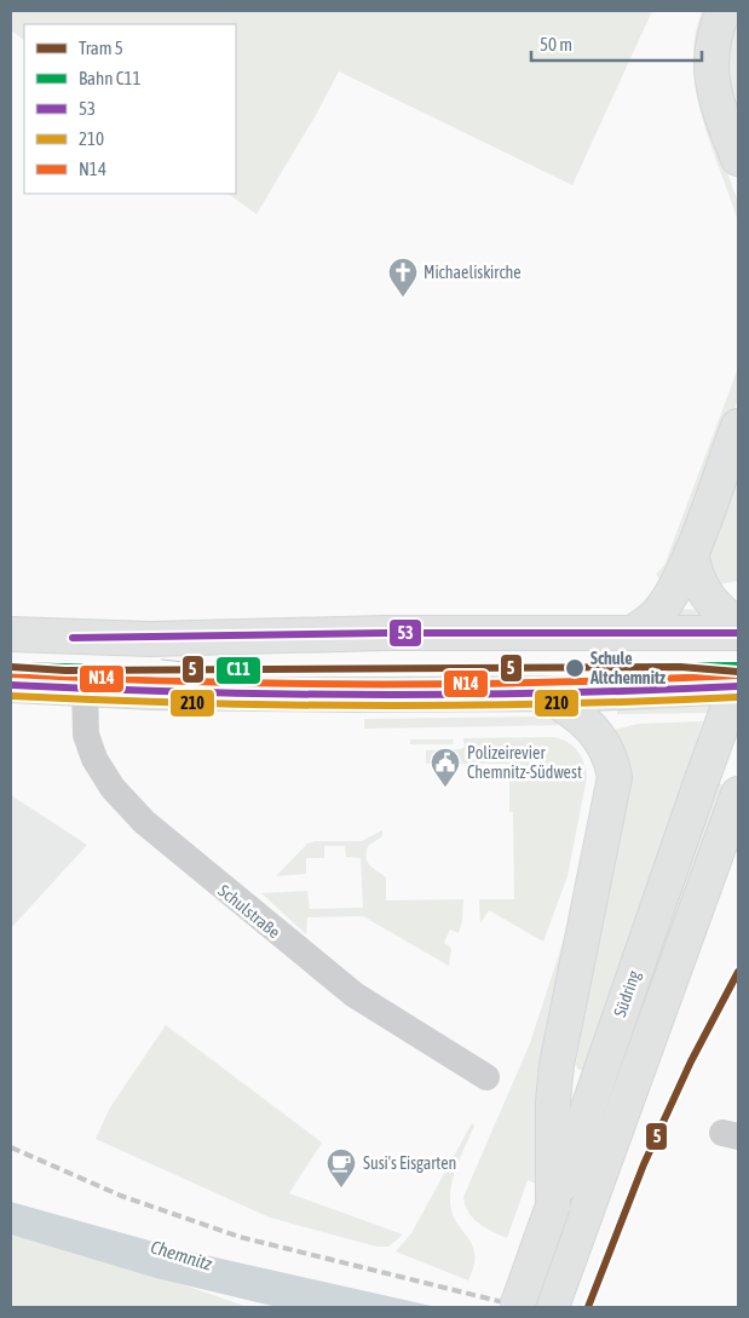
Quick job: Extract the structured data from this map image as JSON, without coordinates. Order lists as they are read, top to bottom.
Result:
{
  "streets": {
    "main road": ["Südring"],
    "street": ["Schulstraße"]
  },
  "water": ["Chemnitz"],
  "places": {
    "church": ["Michaeliskirche"],
    "other": ["Schule Altchemnitz"],
    "public building": ["Polizeirevier Chemnitz-Südwest"],
    "cafe": ["Susi's Eisgarten"]
  },
  "lines": [
    "transit line 53",
    "tram line 5",
    "rail line C11",
    "transit line N14",
    "transit line 210"
  ],
  "legend": [
    "Tram 5",
    "Bahn C11",
    "53",
    "210",
    "N14"
  ],
  "scale_bar": "50 m"
}
